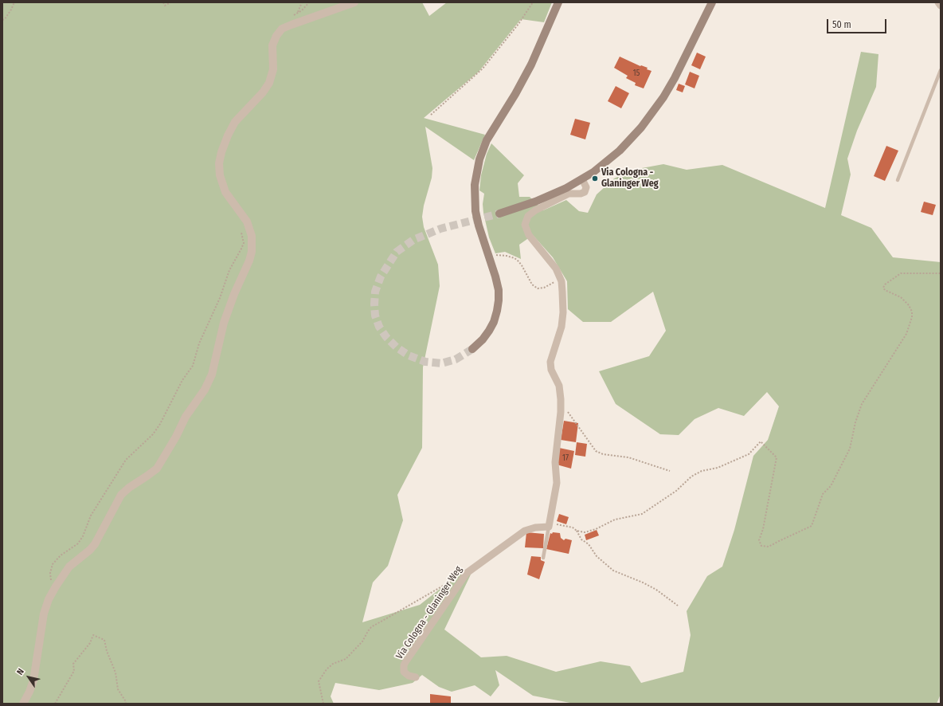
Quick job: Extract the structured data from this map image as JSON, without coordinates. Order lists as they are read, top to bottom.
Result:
{
  "streets": {
    "street": ["Via Cologna - Glaninger Weg"]
  },
  "places": ["Via Cologna - Glaninger Weg"],
  "house_numbers": ["15", "17"],
  "scale_bar": "50 m",
  "north": "top left"
}
